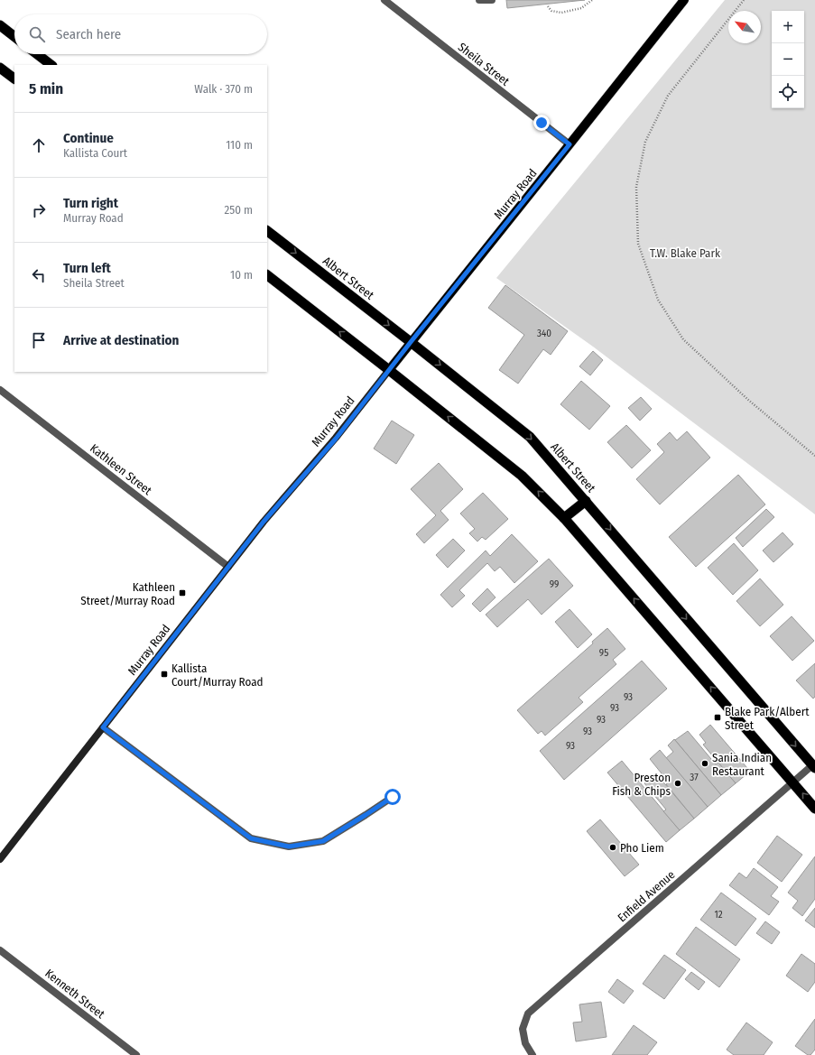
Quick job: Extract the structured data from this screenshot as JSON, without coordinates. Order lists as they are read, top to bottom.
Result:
{
  "streets": {
    "highway": ["Albert Street"],
    "main road": ["Murray Road"],
    "street": [
      "Sheila Street",
      "Kathleen Street",
      "Enfield Avenue",
      "Kenneth Street"
    ]
  },
  "crossings": [
    ["Sheila Street", "Murray Road"],
    ["Murray Road", "Albert Street"],
    ["Murray Road", "Kathleen Street"],
    ["Albert Street", "Enfield Avenue"]
  ],
  "parks": ["T.W. Blake Park"],
  "places": {
    "transit": ["Kathleen Street/Murray Road", "Kallista Court/Murray Road", "Blake Park/Albert Street"],
    "other": ["Sania Indian Restaurant", "Preston Fish & Chips", "Pho Liem"]
  },
  "house_numbers": [
    "340",
    "99",
    "95",
    "93",
    "93",
    "93",
    "93",
    "93",
    "37",
    "12"
  ],
  "north": "top left",
  "page": {
    "map_buttons": ["+", "−"],
    "search": "Search here",
    "heading": ["5 min", "Walk · 370 m"],
    "list": [
      ["Continue", "Kallista Court", "110 m"],
      ["Turn right", "Murray Road", "250 m"],
      ["Turn left", "Sheila Street", "10 m"],
      "Arrive at destination"
    ]
  }
}
